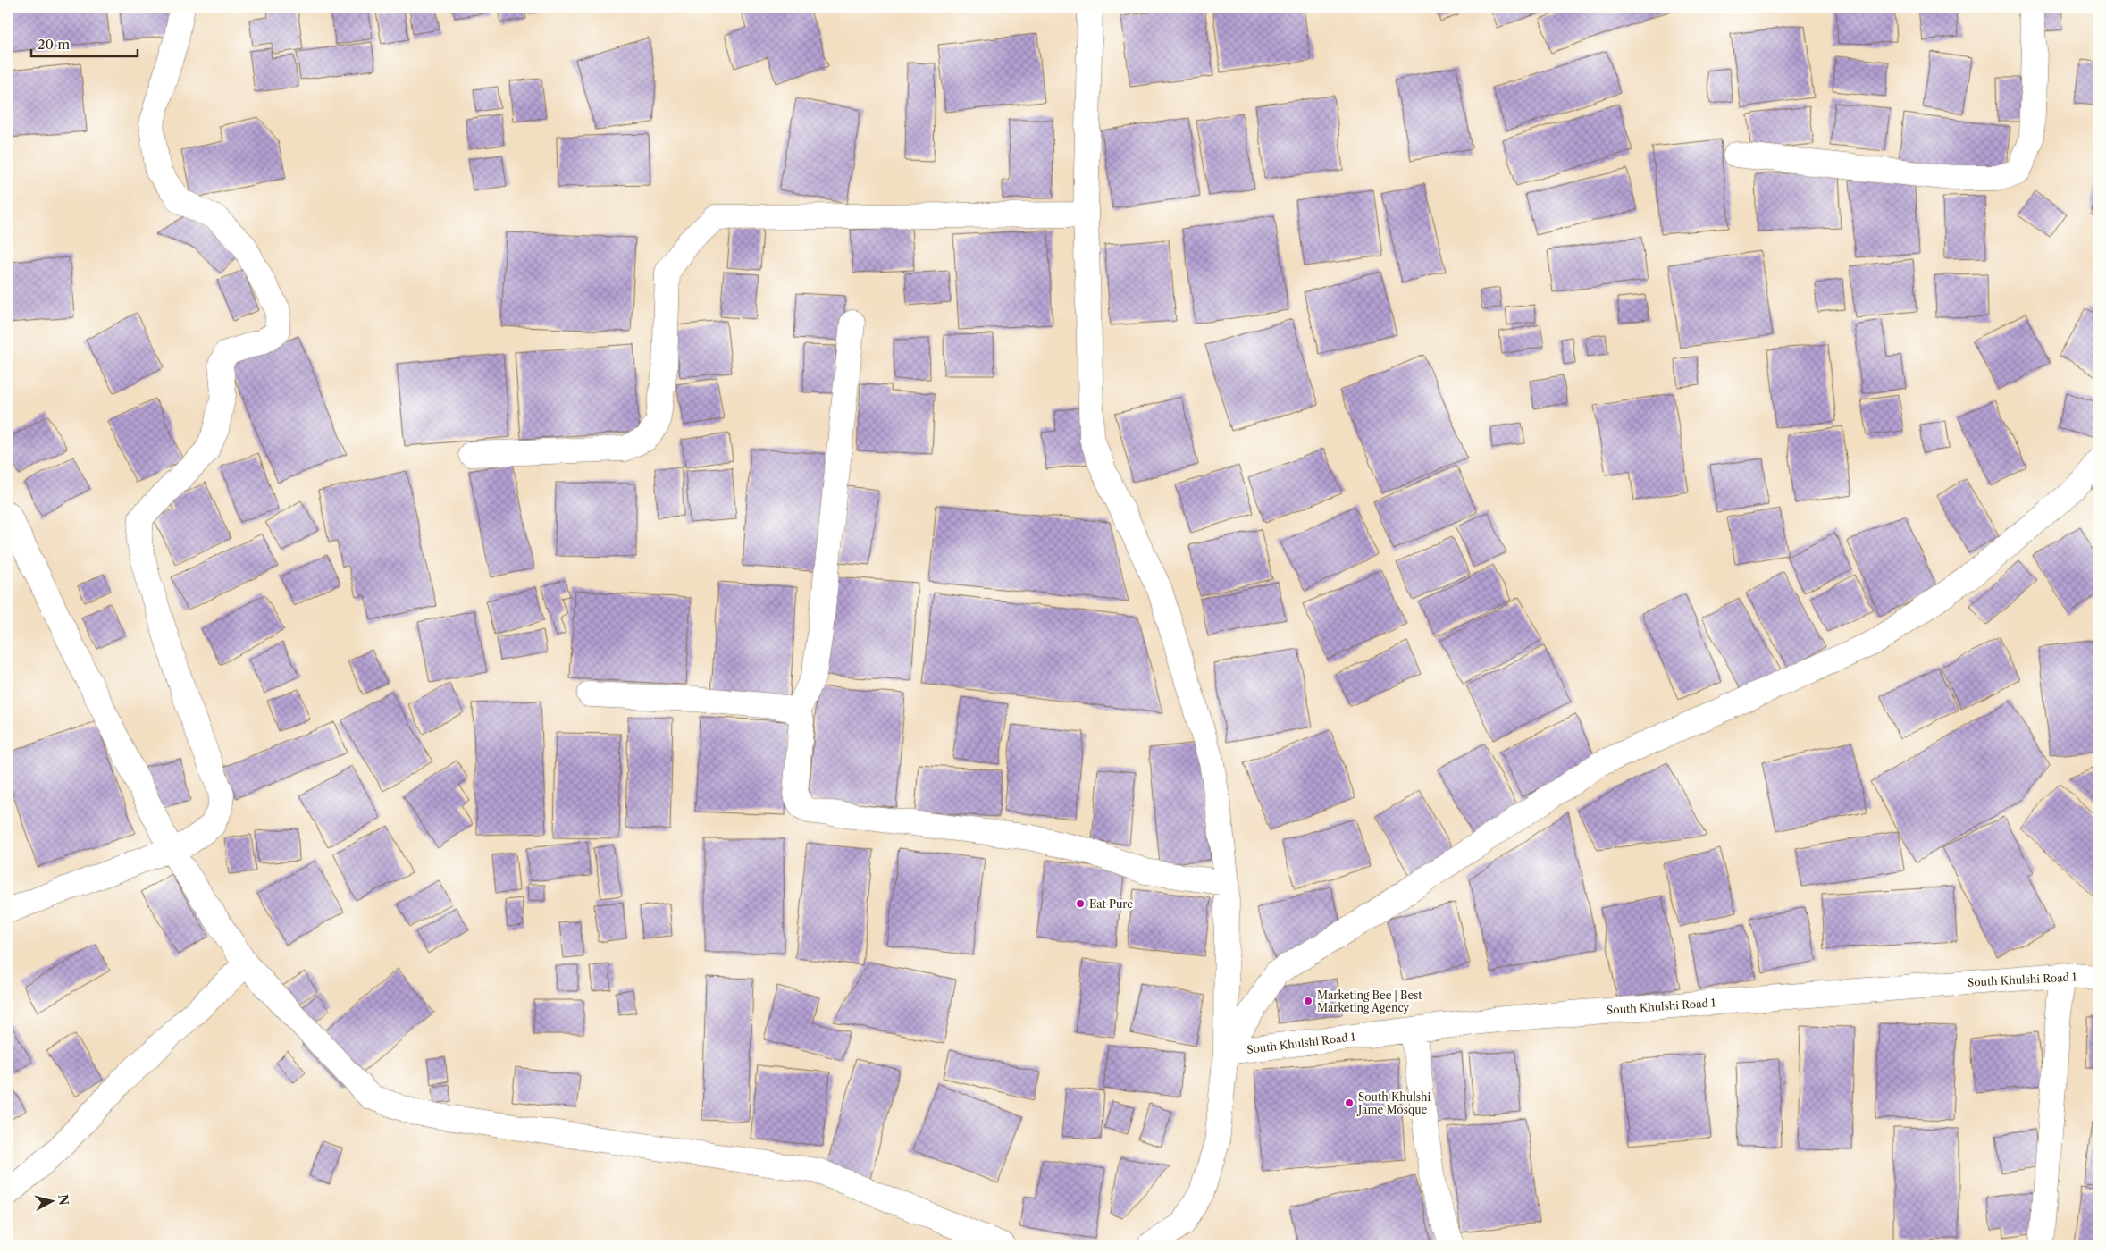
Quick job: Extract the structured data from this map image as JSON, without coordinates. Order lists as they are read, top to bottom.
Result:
{
  "streets": {
    "street": ["South Khulshi Road 1"]
  },
  "places": ["Eat Pure", "Marketing Bee | Best Marketing Agency", "South Khulshi Jame Mosque"],
  "scale_bar": "20 m",
  "north": "right"
}
